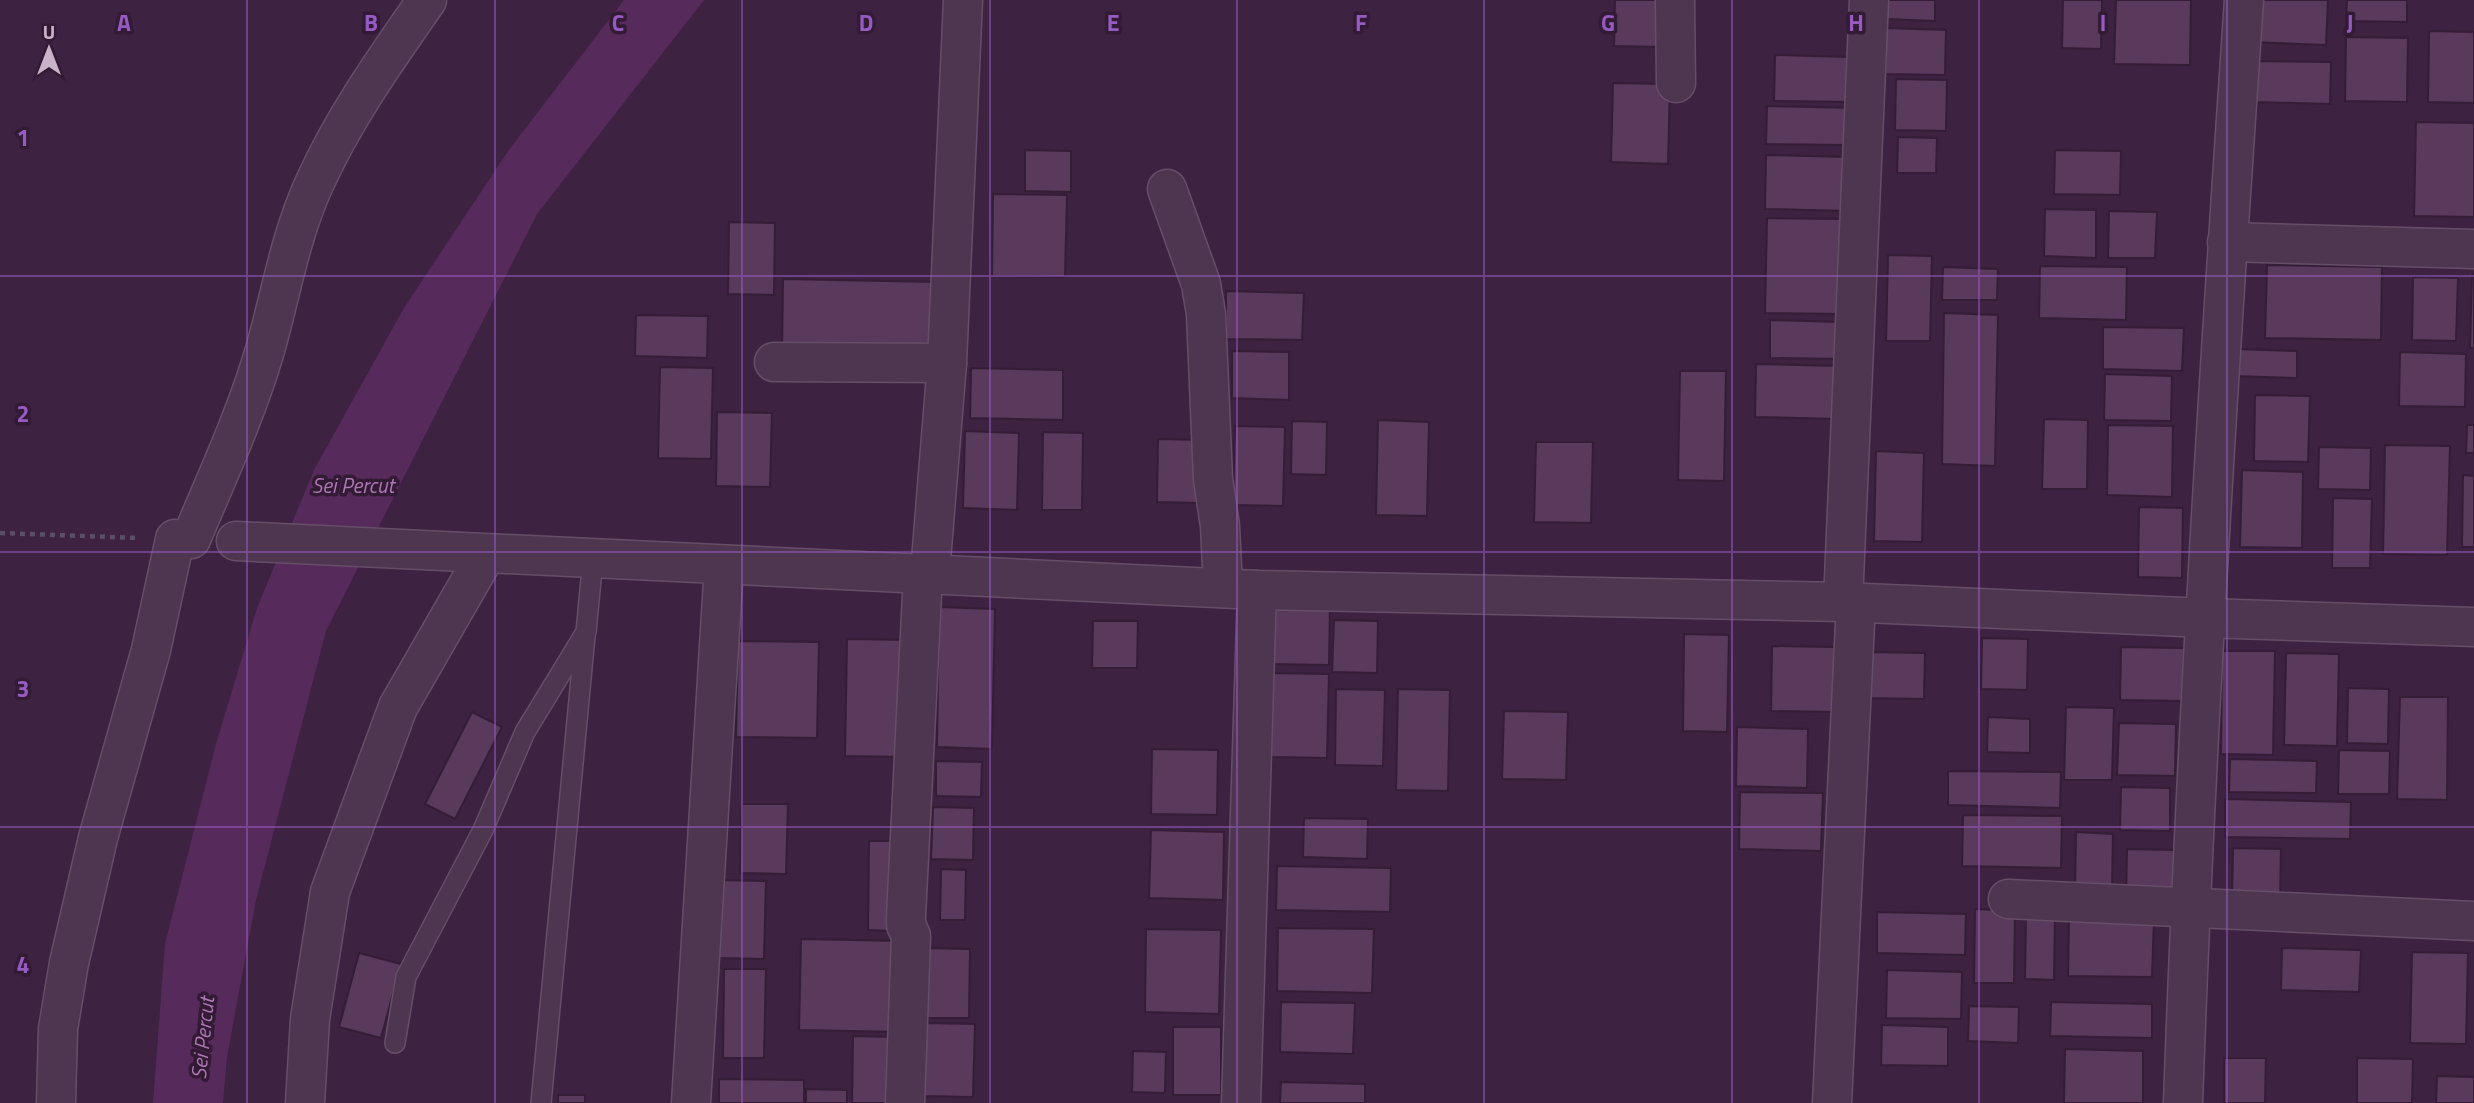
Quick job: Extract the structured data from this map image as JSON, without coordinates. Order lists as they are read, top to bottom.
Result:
{
  "water": ["Sei Percut"],
  "north": "top",
  "grid": {
    "columns": [
      "A",
      "B",
      "C",
      "D",
      "E",
      "F",
      "G",
      "H",
      "I",
      "J"
    ],
    "rows": [
      "1",
      "2",
      "3",
      "4"
    ]
  }
}
